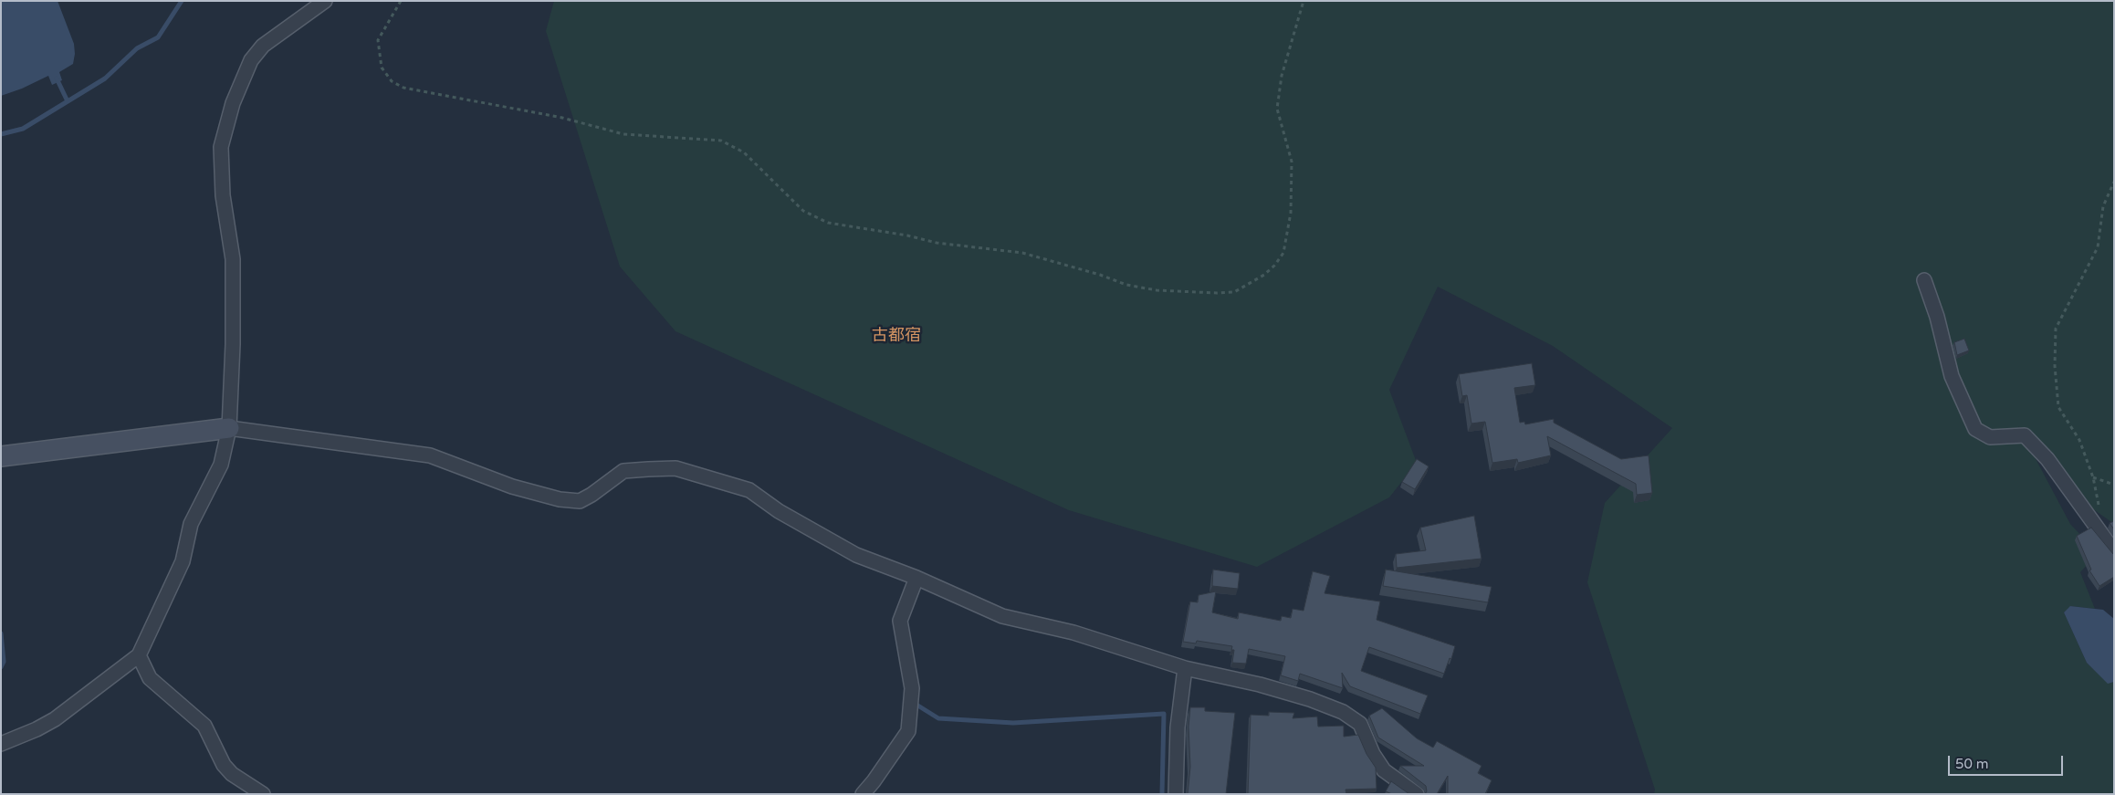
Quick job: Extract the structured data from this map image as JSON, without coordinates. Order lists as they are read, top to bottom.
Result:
{
  "districts": ["古都宿"],
  "scale_bar": "50 m"
}
